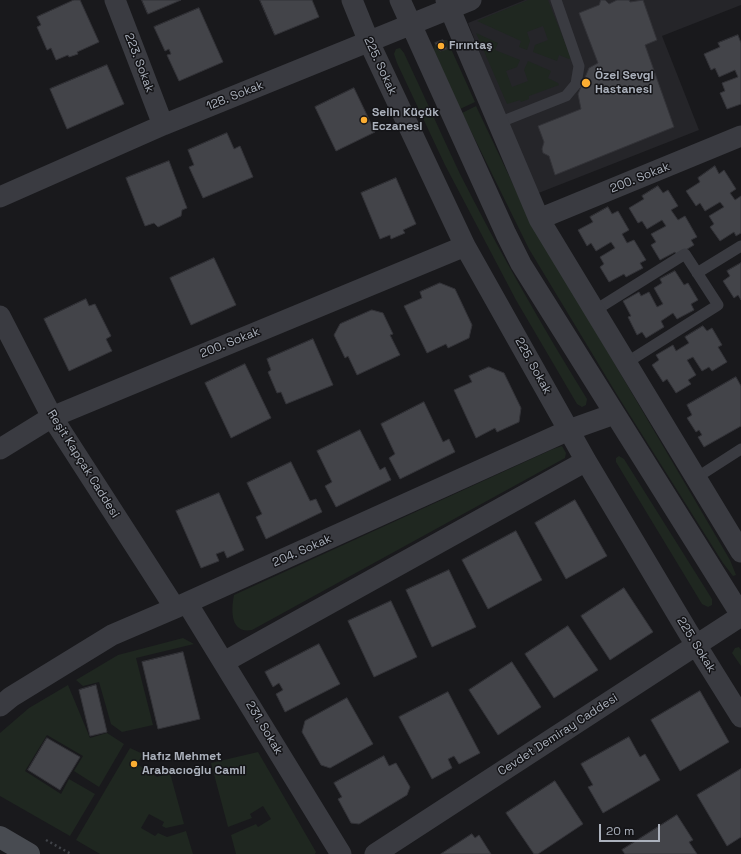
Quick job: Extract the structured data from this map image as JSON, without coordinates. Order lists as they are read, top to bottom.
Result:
{
  "streets": {
    "street": [
      "223. Sokak",
      "225. Sokak",
      "128. Sokak",
      "200. Sokak",
      "Reşit Kapçak Caddesi",
      "204. Sokak",
      "231. Sokak",
      "Cevdet Demiray Caddesi"
    ]
  },
  "crossings": [
    ["223. Sokak", "128. Sokak"],
    ["225. Sokak", "128. Sokak"],
    ["225. Sokak", "200. Sokak"],
    ["225. Sokak", "204. Sokak"],
    ["225. Sokak", "Cevdet Demiray Caddesi"],
    ["200. Sokak", "Reşit Kapçak Caddesi"],
    ["Reşit Kapçak Caddesi", "204. Sokak"],
    ["Reşit Kapçak Caddesi", "231. Sokak"],
    ["204. Sokak", "231. Sokak"]
  ],
  "places": [
    "Fırıntaş",
    "Özel Sevgi Hastanesi",
    "Selin Küçük Eczanesi",
    "Hafız Mehmet Arabacıoğlu Camii"
  ],
  "scale_bar": "20 m"
}
